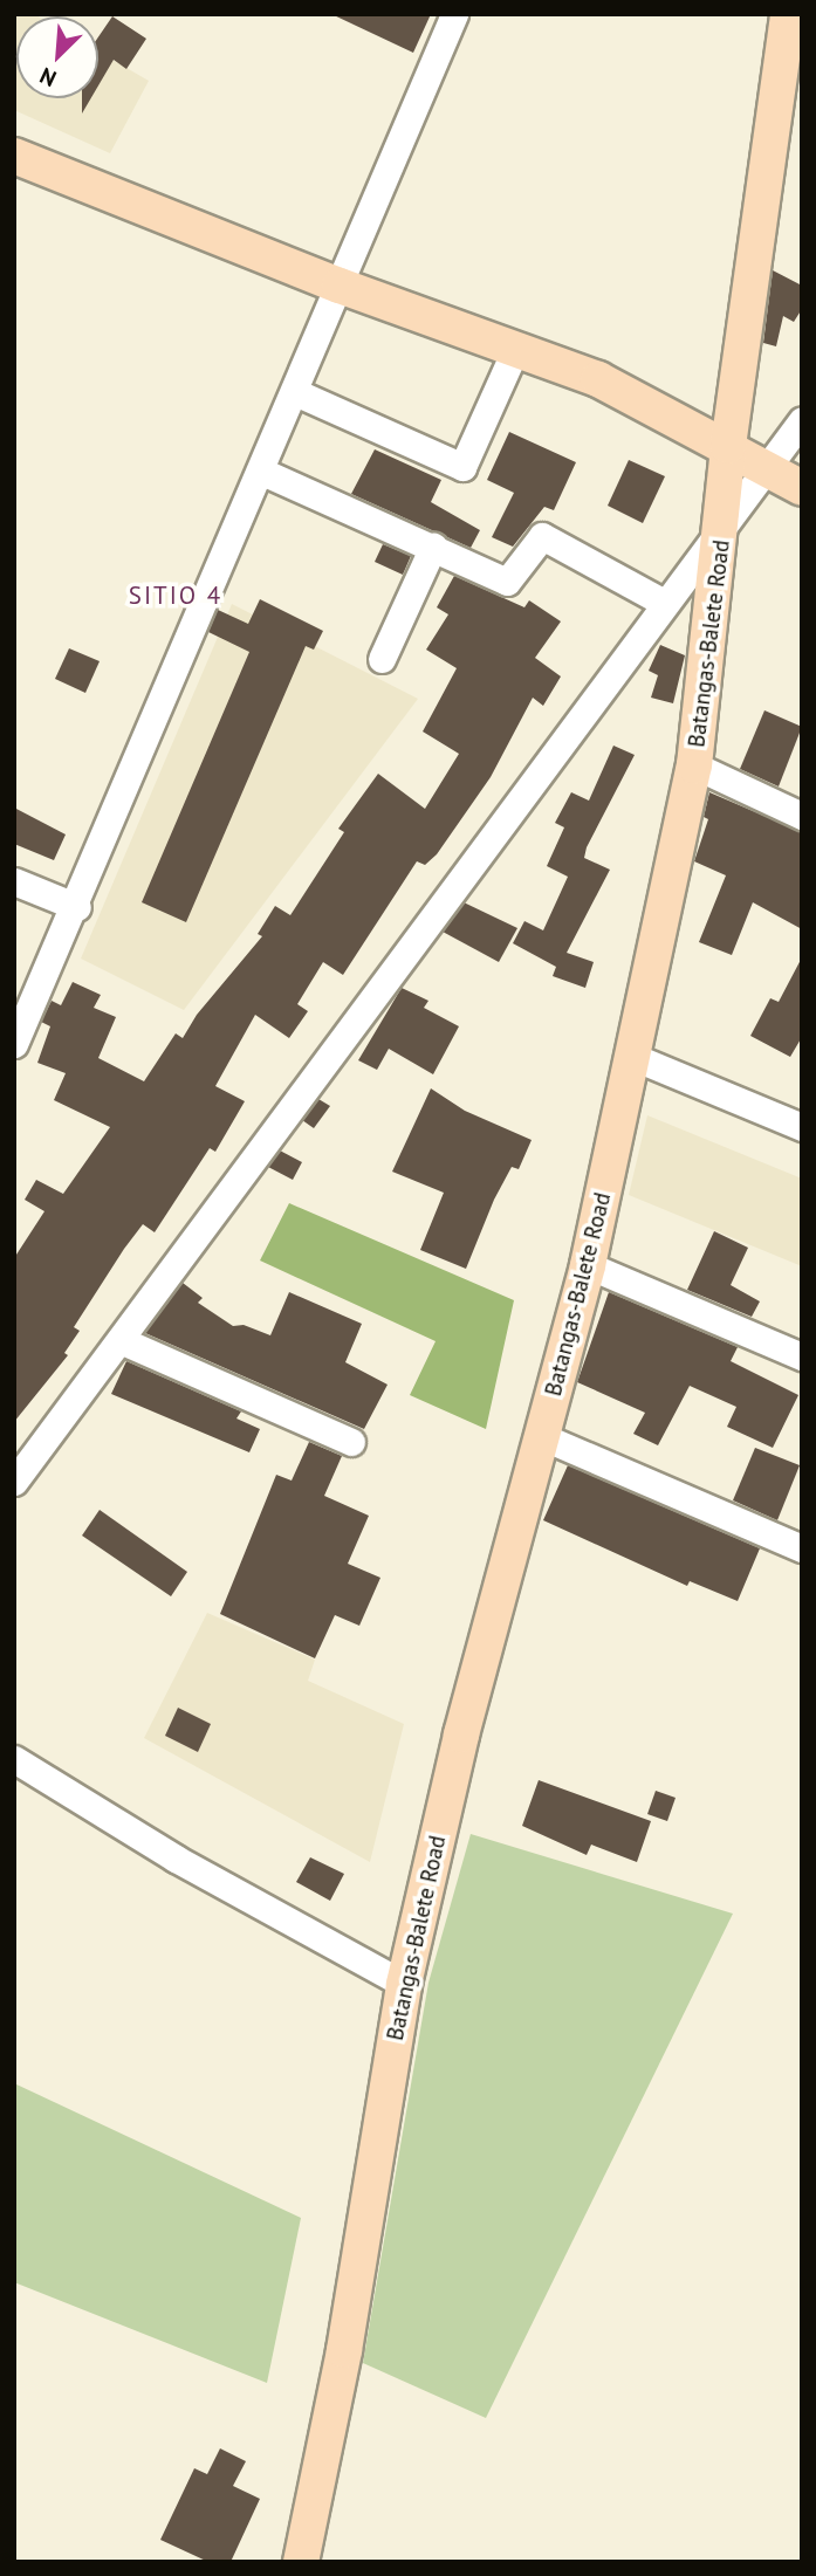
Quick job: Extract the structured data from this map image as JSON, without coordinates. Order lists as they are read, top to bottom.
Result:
{
  "streets": {
    "main road": ["Batangas-Balete Road"]
  },
  "districts": ["SITIO 4"],
  "north": "bottom left"
}
